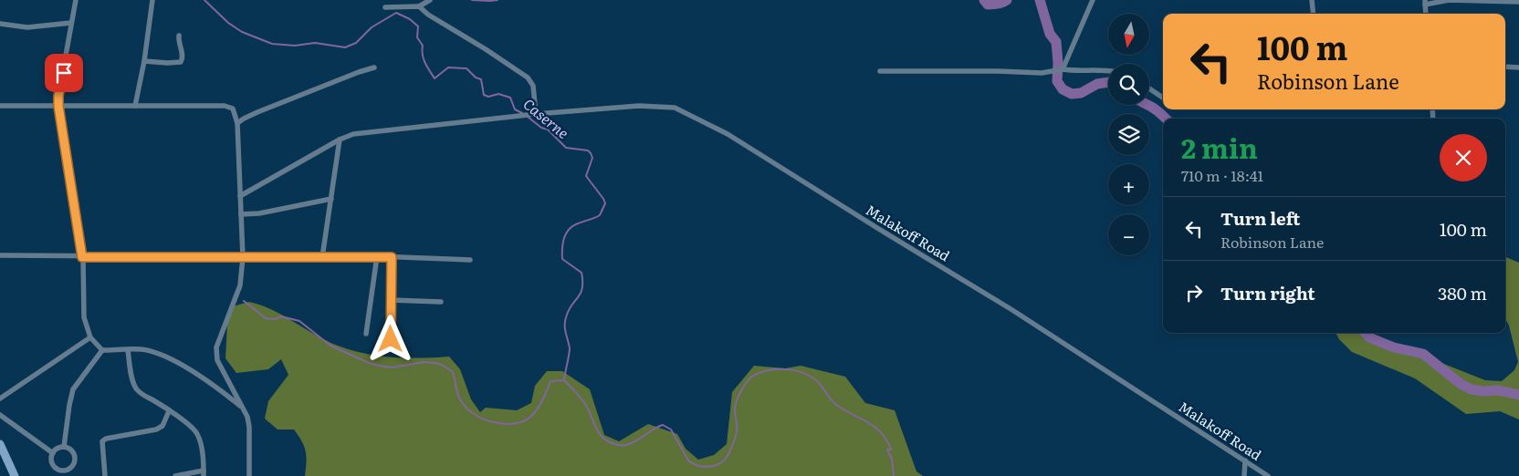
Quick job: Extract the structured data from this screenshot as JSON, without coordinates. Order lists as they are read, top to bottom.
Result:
{
  "streets": {
    "street": ["Malakoff Road"]
  },
  "water": ["Caserne"],
  "north": "bottom",
  "page": {
    "map_buttons": ["+", "−"],
    "turn": ["100 m", "Robinson Lane"],
    "heading": ["2 min", "710 m · 18:41"],
    "list": [
      {
        "name": "Turn left",
        "note": "Robinson Lane",
        "value": "100 m"
      },
      {
        "name": "Turn right",
        "value": "380 m"
      }
    ]
  }
}
